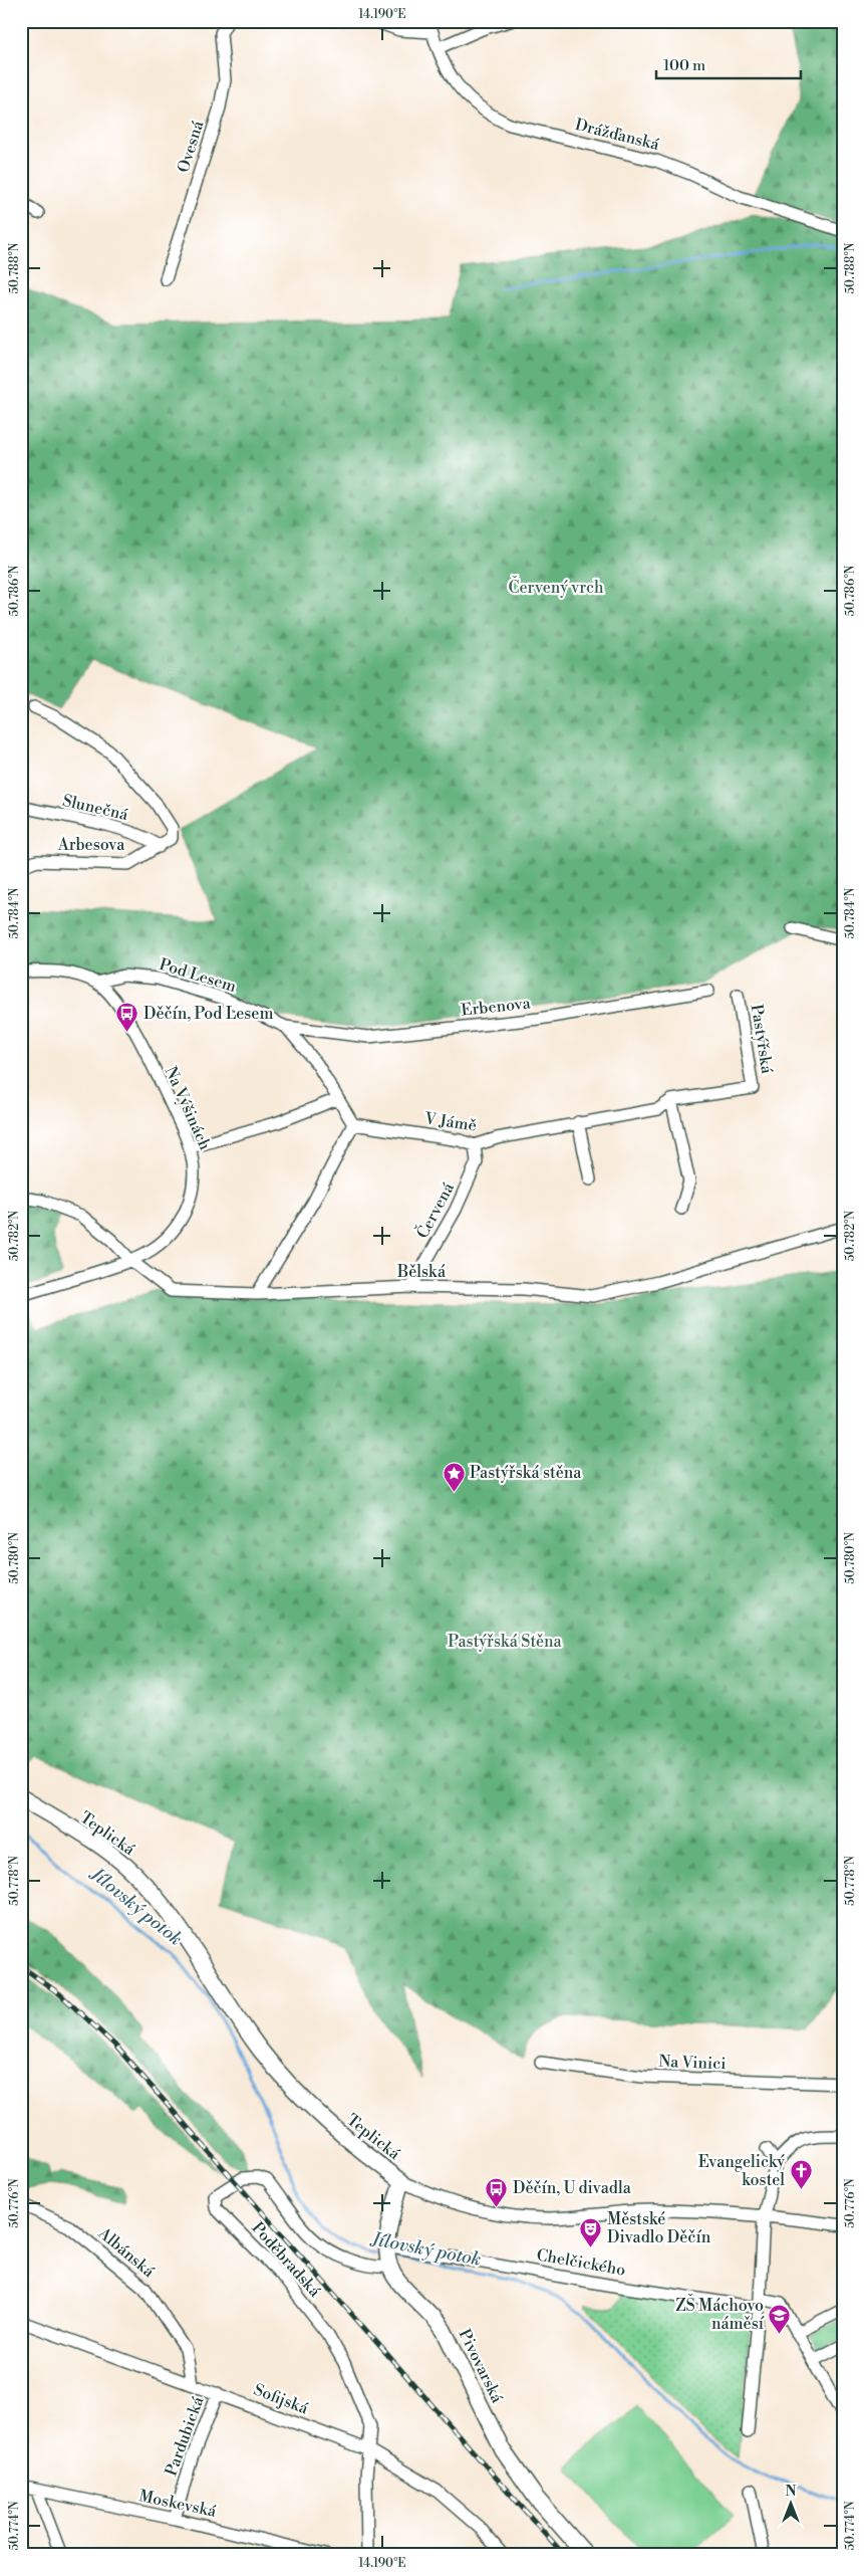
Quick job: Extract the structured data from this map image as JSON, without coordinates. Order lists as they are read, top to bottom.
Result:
{
  "streets": {
    "main road": ["Teplická", "Pivovarská"],
    "street": [
      "Drážďanská",
      "Ovesná",
      "Slunečná",
      "Arbesova",
      "Pod Lesem",
      "Erbenova",
      "Pastýřská",
      "Na Výšinách",
      "V Jámě",
      "Červená",
      "Bělská",
      "Na Vinici",
      "Albánská",
      "Poděbradská",
      "Chelčického",
      "Sofijská",
      "Pardubická",
      "Moskevská"
    ]
  },
  "crossings": [
    ["Slunečná", "Arbesova"],
    ["Pod Lesem", "Erbenova"],
    ["Pod Lesem", "Na Výšinách"],
    ["Pastýřská", "V Jámě"],
    ["Na Výšinách", "Bělská"],
    ["V Jámě", "Červená"],
    ["Červená", "Bělská"],
    ["Albánská", "Sofijská"],
    ["Poděbradská", "Pivovarská"],
    ["Poděbradská", "Sofijská"],
    ["Sofijská", "Pardubická"],
    ["Pardubická", "Moskevská"]
  ],
  "water": ["Jílovský potok"],
  "parks": ["Červený vrch", "Pastýřská Stěna"],
  "places": {
    "bus stop": ["Děčín, Pod Lesem", "Děčín, U divadla"],
    "place": ["Pastýřská stěna"],
    "church": ["Evangelický kostel"],
    "theatre": ["Městské Divadlo Děčín"],
    "school or university": ["ZŠ Máchovo náměsí"]
  },
  "scale_bar": "100 m",
  "north": "top",
  "coordinates": [
    "14.190°E",
    "50.788°N",
    "50.786°N",
    "50.784°N",
    "50.782°N",
    "50.780°N",
    "50.778°N",
    "50.776°N",
    "50.774°N"
  ]
}
